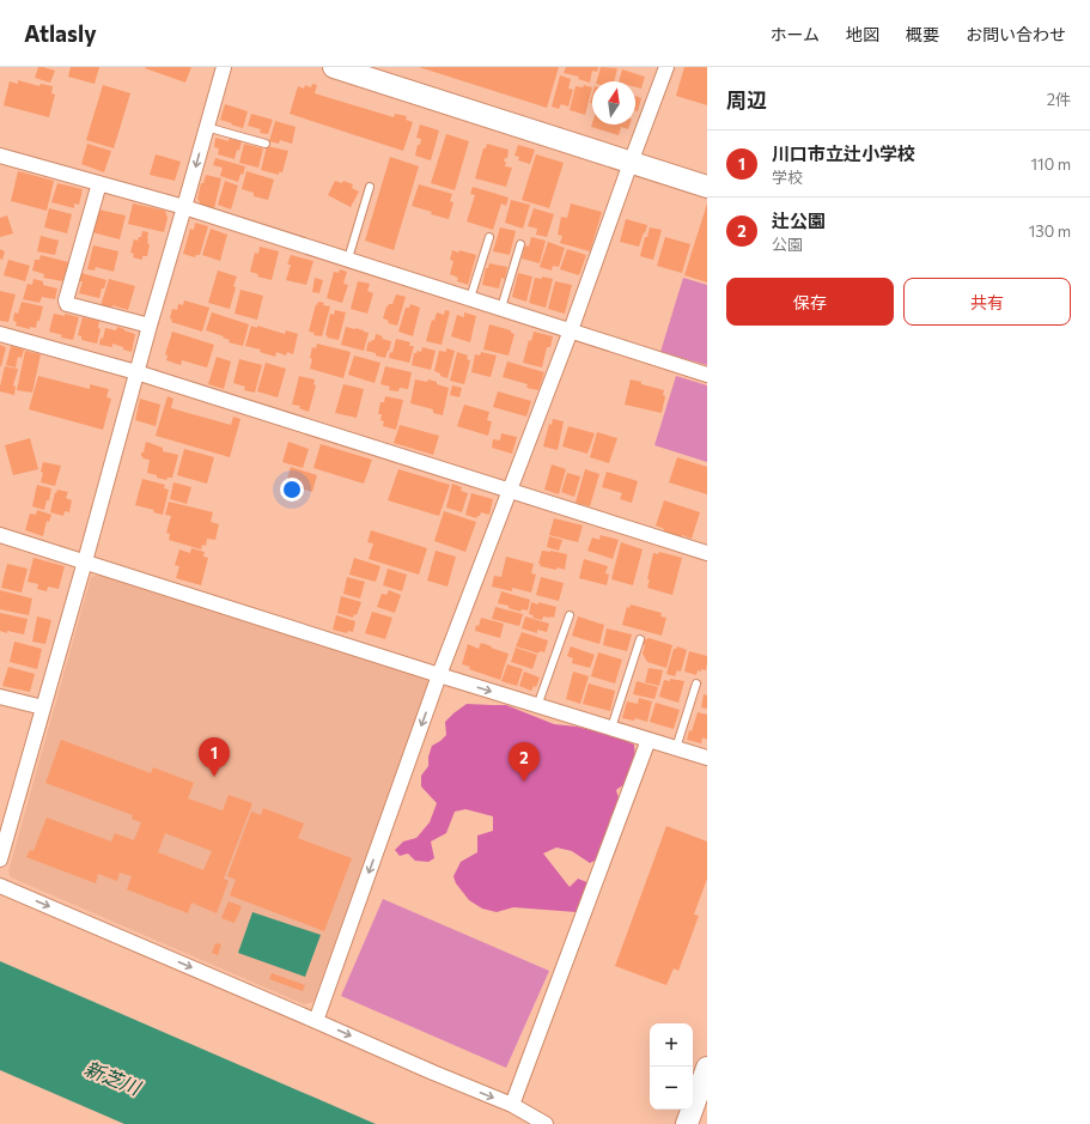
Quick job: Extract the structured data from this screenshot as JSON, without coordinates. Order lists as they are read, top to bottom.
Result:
{
  "water": ["新芝川"],
  "north": "top",
  "page": {
    "header": "Atlasly",
    "nav": [
      "ホーム",
      "地図",
      "概要",
      "お問い合わせ"
    ],
    "heading": ["周辺", "2件"],
    "list": [
      {
        "mark": "1",
        "name": "川口市立辻小学校",
        "note": "学校",
        "value": "110 m"
      },
      {
        "mark": "2",
        "name": "辻公園",
        "note": "公園",
        "value": "130 m"
      }
    ],
    "buttons": ["保存", "共有"],
    "pins": ["1", "2"],
    "map_buttons": ["+", "−"]
  }
}
